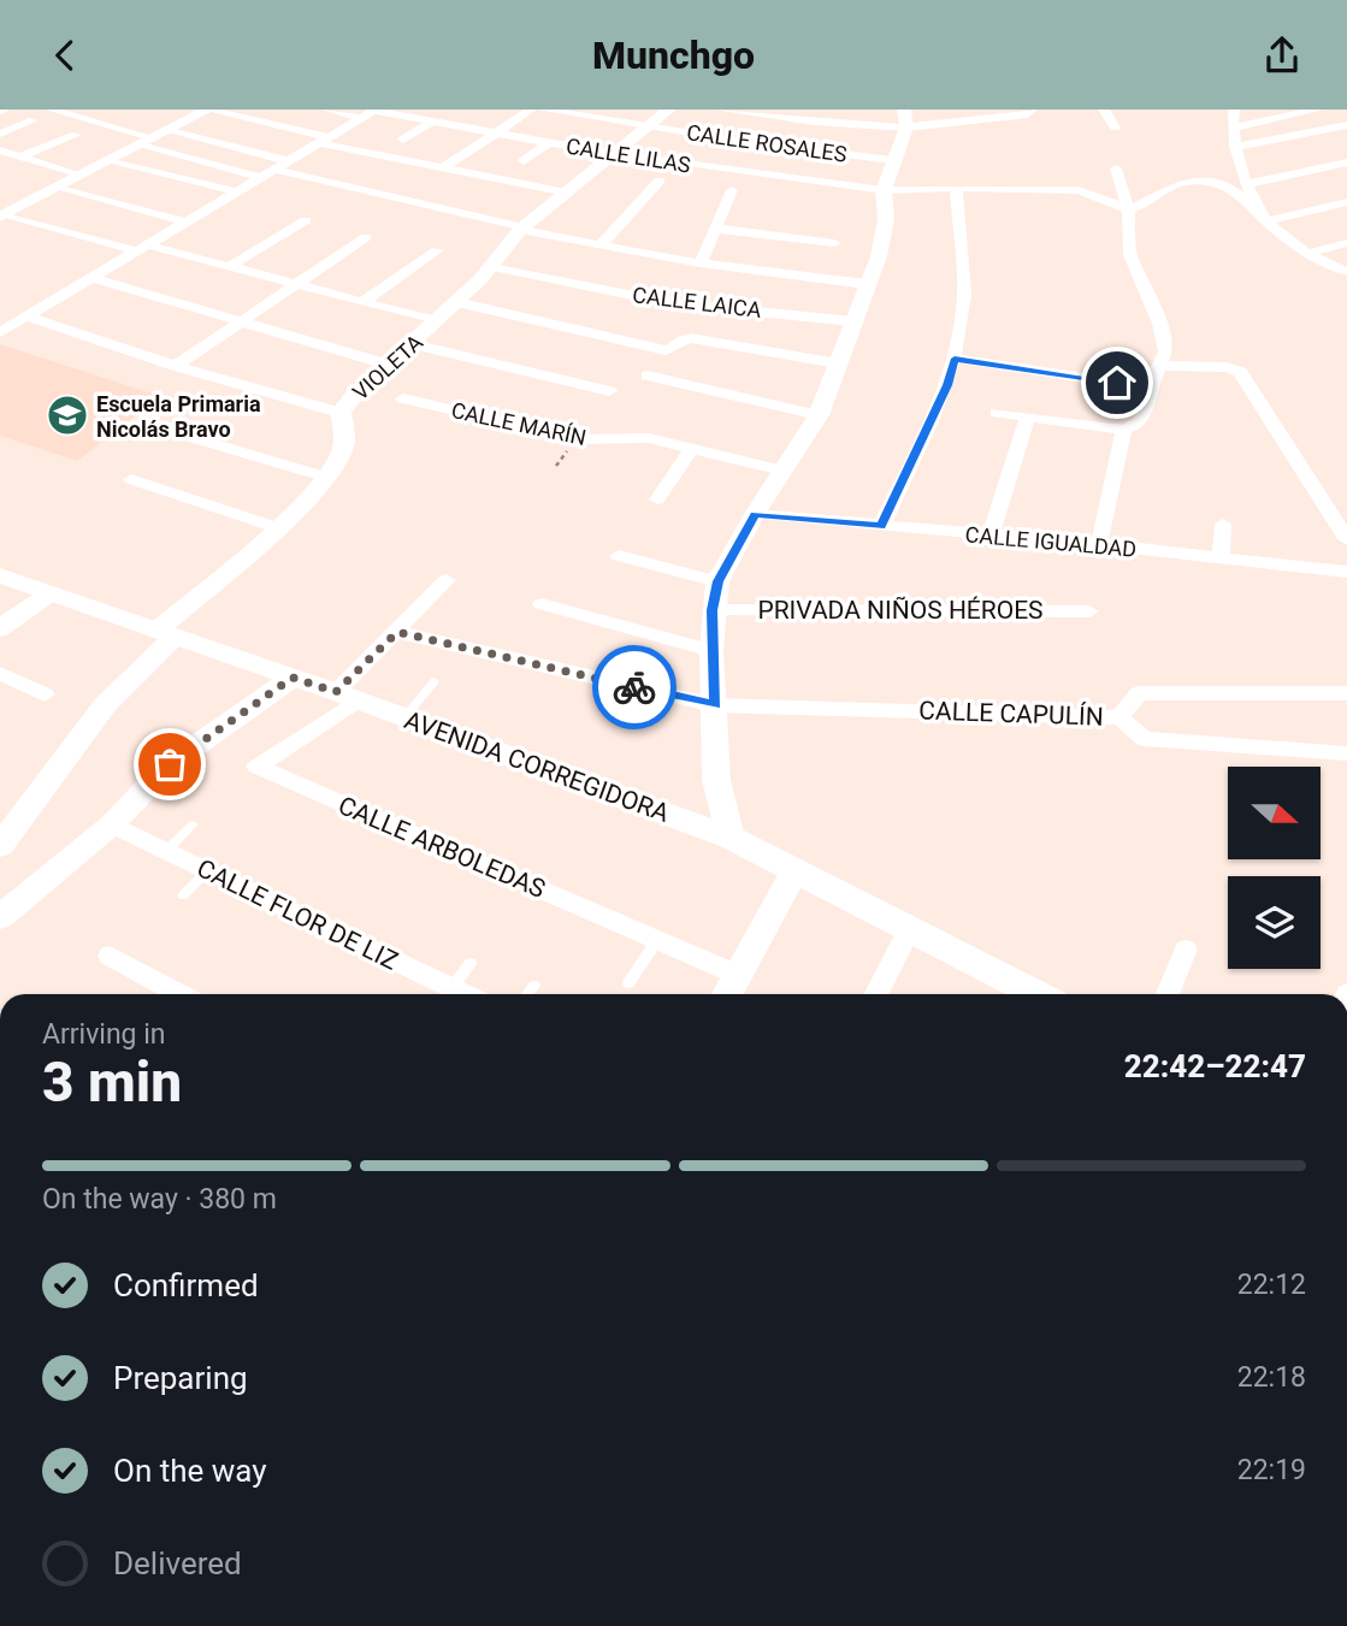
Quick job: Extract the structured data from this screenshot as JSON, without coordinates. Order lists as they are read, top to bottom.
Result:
{
  "streets": {
    "main road": ["AVENIDA CORREGIDORA"],
    "street": [
      "CALLE ROSALES",
      "CALLE LILAS",
      "CALLE LAICA",
      "VIOLETA",
      "CALLE MARÍN",
      "CALLE IGUALDAD",
      "PRIVADA NIÑOS HÉROES",
      "CALLE CAPULÍN",
      "CALLE ARBOLEDAS",
      "CALLE FLOR DE LIZ"
    ]
  },
  "crossings": [
    ["CALLE ROSALES", "CALLE LILAS"],
    ["CALLE ROSALES", "VIOLETA"],
    ["CALLE LILAS", "VIOLETA"],
    ["CALLE LAICA", "VIOLETA"],
    ["VIOLETA", "AVENIDA CORREGIDORA"],
    ["AVENIDA CORREGIDORA", "CALLE ARBOLEDAS"]
  ],
  "places": {
    "school or university": ["Escuela Primaria Nicolás Bravo"]
  },
  "north": "right",
  "page": {
    "header": "Munchgo",
    "heading": ["3 min", "Arriving in", "22:42–22:47"],
    "bar": "On the way · 380 m",
    "list": [
      ["Confirmed", "22:12"],
      ["Preparing", "22:18"],
      ["On the way", "22:19"],
      "Delivered"
    ]
  }
}
